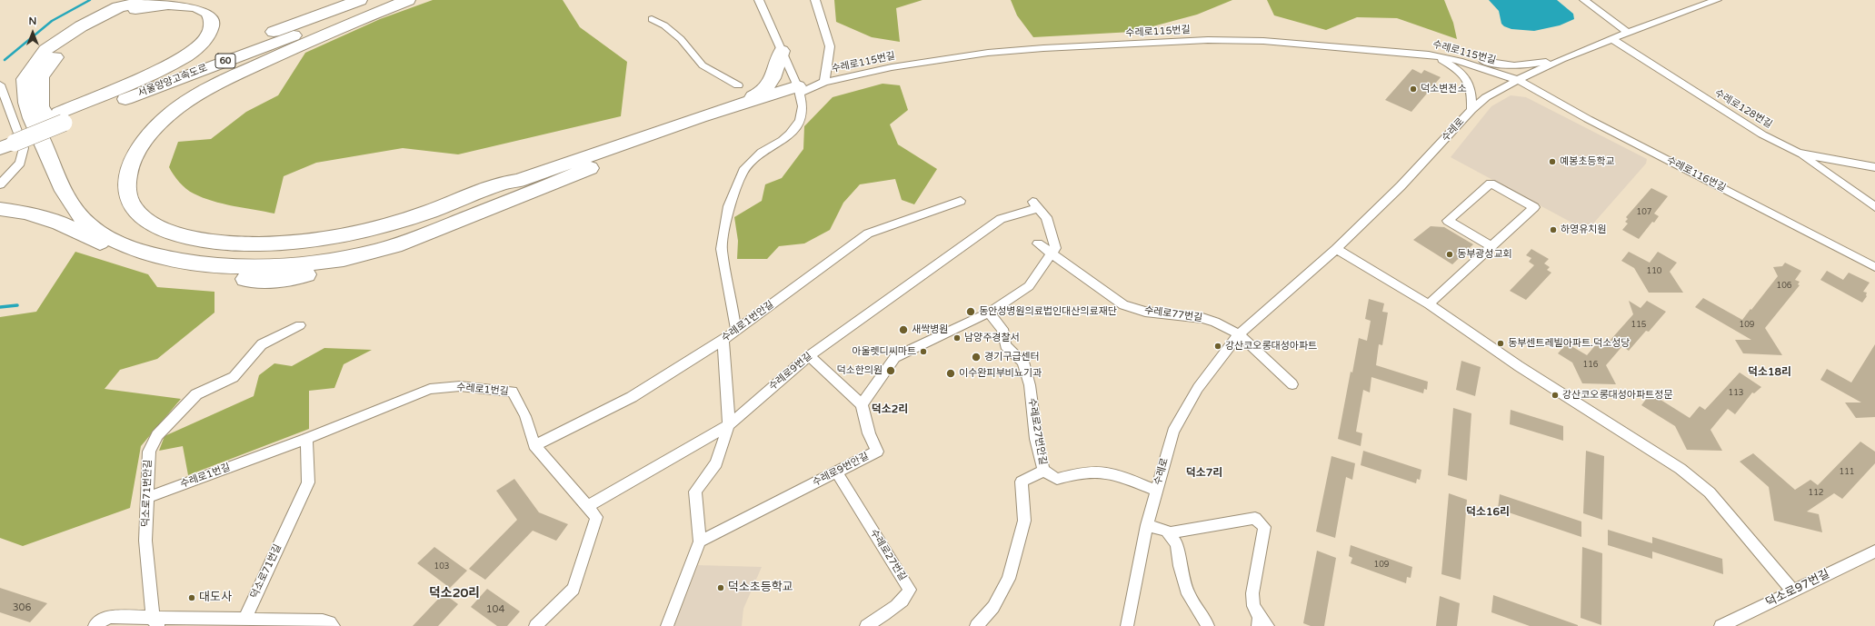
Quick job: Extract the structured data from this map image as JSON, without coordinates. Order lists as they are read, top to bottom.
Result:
{
  "streets": {
    "highway": ["60", "서울양양고속도로"],
    "street": [
      "수레로115번길",
      "수레로128번길",
      "수레로",
      "수레로116번길",
      "수레로77번길",
      "수레로1번안길",
      "수레로9번길",
      "수레로1번길",
      "수레로27번안길",
      "수레로9번안길",
      "덕소로71번안길",
      "수레로27번길",
      "덕소로71번길",
      "덕소로97번길"
    ]
  },
  "crossings": [
    ["수레로115번길", "수레로"],
    ["수레로115번길", "수레로116번길"],
    ["수레로128번길", "수레로"],
    ["수레로", "수레로116번길"],
    ["수레로", "수레로77번길"],
    ["수레로77번길", "수레로9번길"],
    ["수레로1번안길", "수레로1번길"],
    ["수레로9번길", "수레로1번길"],
    ["수레로1번길", "덕소로71번안길"],
    ["수레로1번길", "덕소로71번길"],
    ["수레로9번안길", "수레로27번길"]
  ],
  "districts": [
    "덕소18리",
    "덕소2리",
    "덕소7리",
    "덕소16리",
    "덕소20리"
  ],
  "places": [
    "덕소변전소",
    "예봉초등학교",
    "하영유치원",
    "동부광성교회",
    "동안성병원의료법인대산의료재단",
    "새싹병원",
    "남양주경찰서",
    "동부센트레빌아파트.덕소성당",
    "강산코오롱대성아파트",
    "아울렛디씨마트",
    "경기구급센터",
    "덕소한의원",
    "이수완피부비뇨기과",
    "강산코오롱대성아파트정문",
    "덕소초등학교",
    "대도사"
  ],
  "house_numbers": [
    "107",
    "110",
    "106",
    "115",
    "109",
    "116",
    "113",
    "111",
    "112",
    "109",
    "103",
    "306",
    "104"
  ],
  "north": "top"
}
